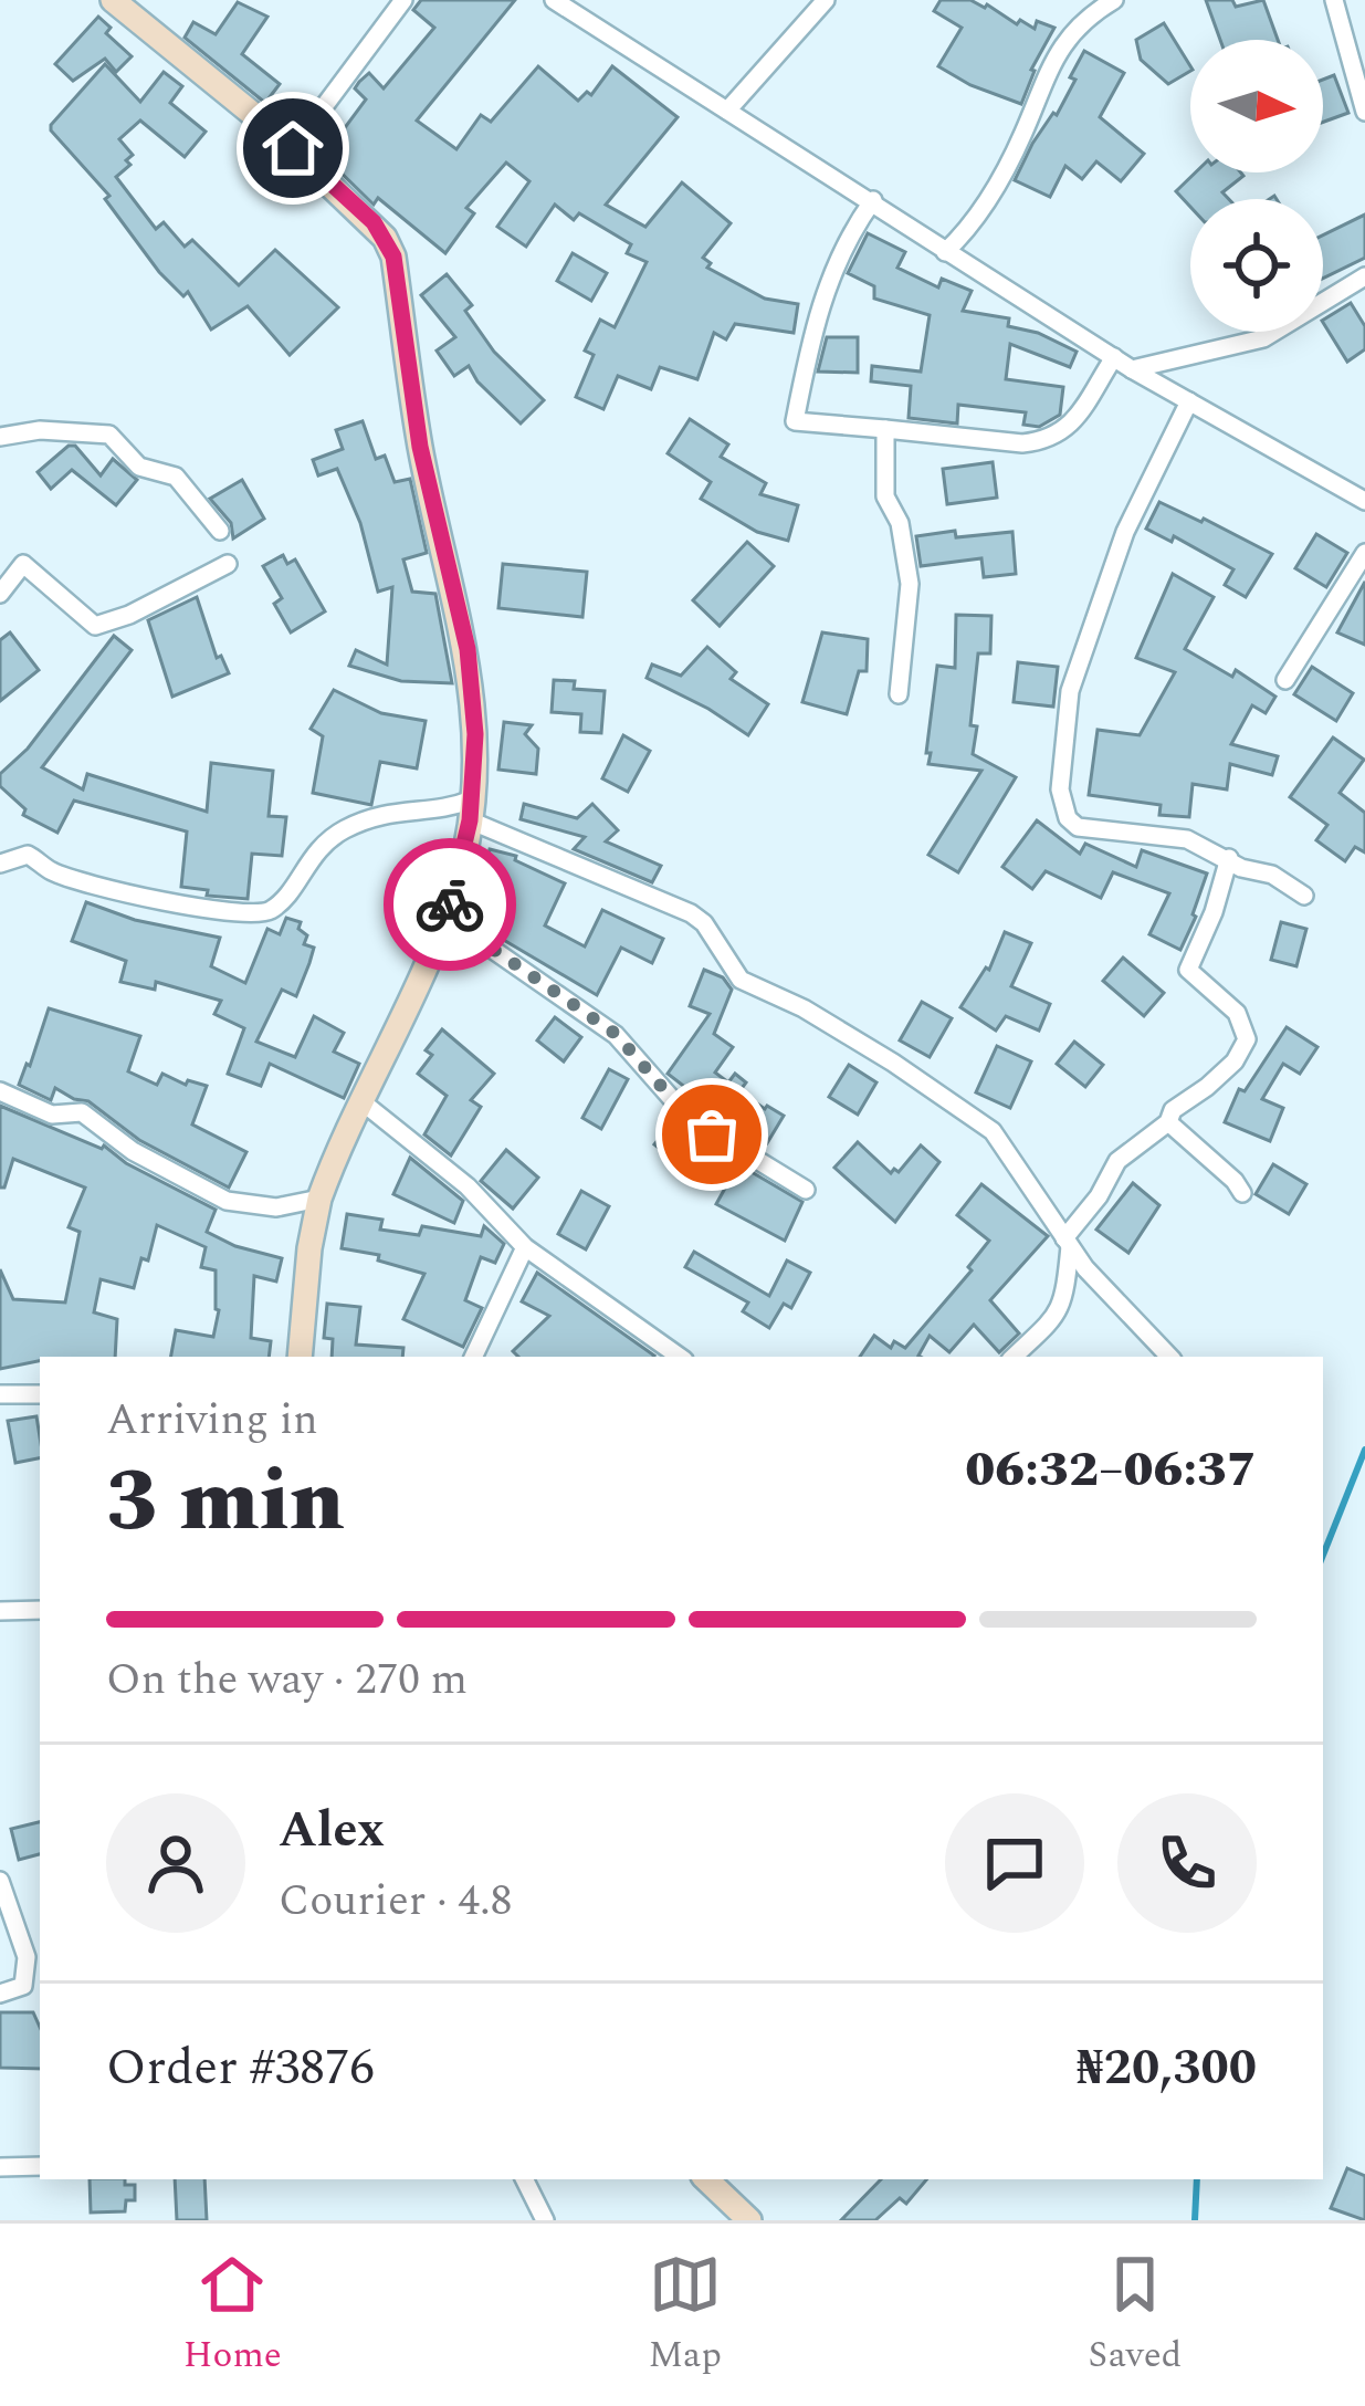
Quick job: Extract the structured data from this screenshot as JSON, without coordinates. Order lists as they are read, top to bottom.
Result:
{
  "north": "right",
  "page": {
    "heading": ["3 min", "Arriving in", "06:32–06:37"],
    "panel": [
      "Alex",
      "Courier · 4.8",
      "Order #3876",
      "₦20,300"
    ],
    "bar": "On the way · 270 m",
    "tabs": ["Home", "Map", "Saved"]
  }
}
